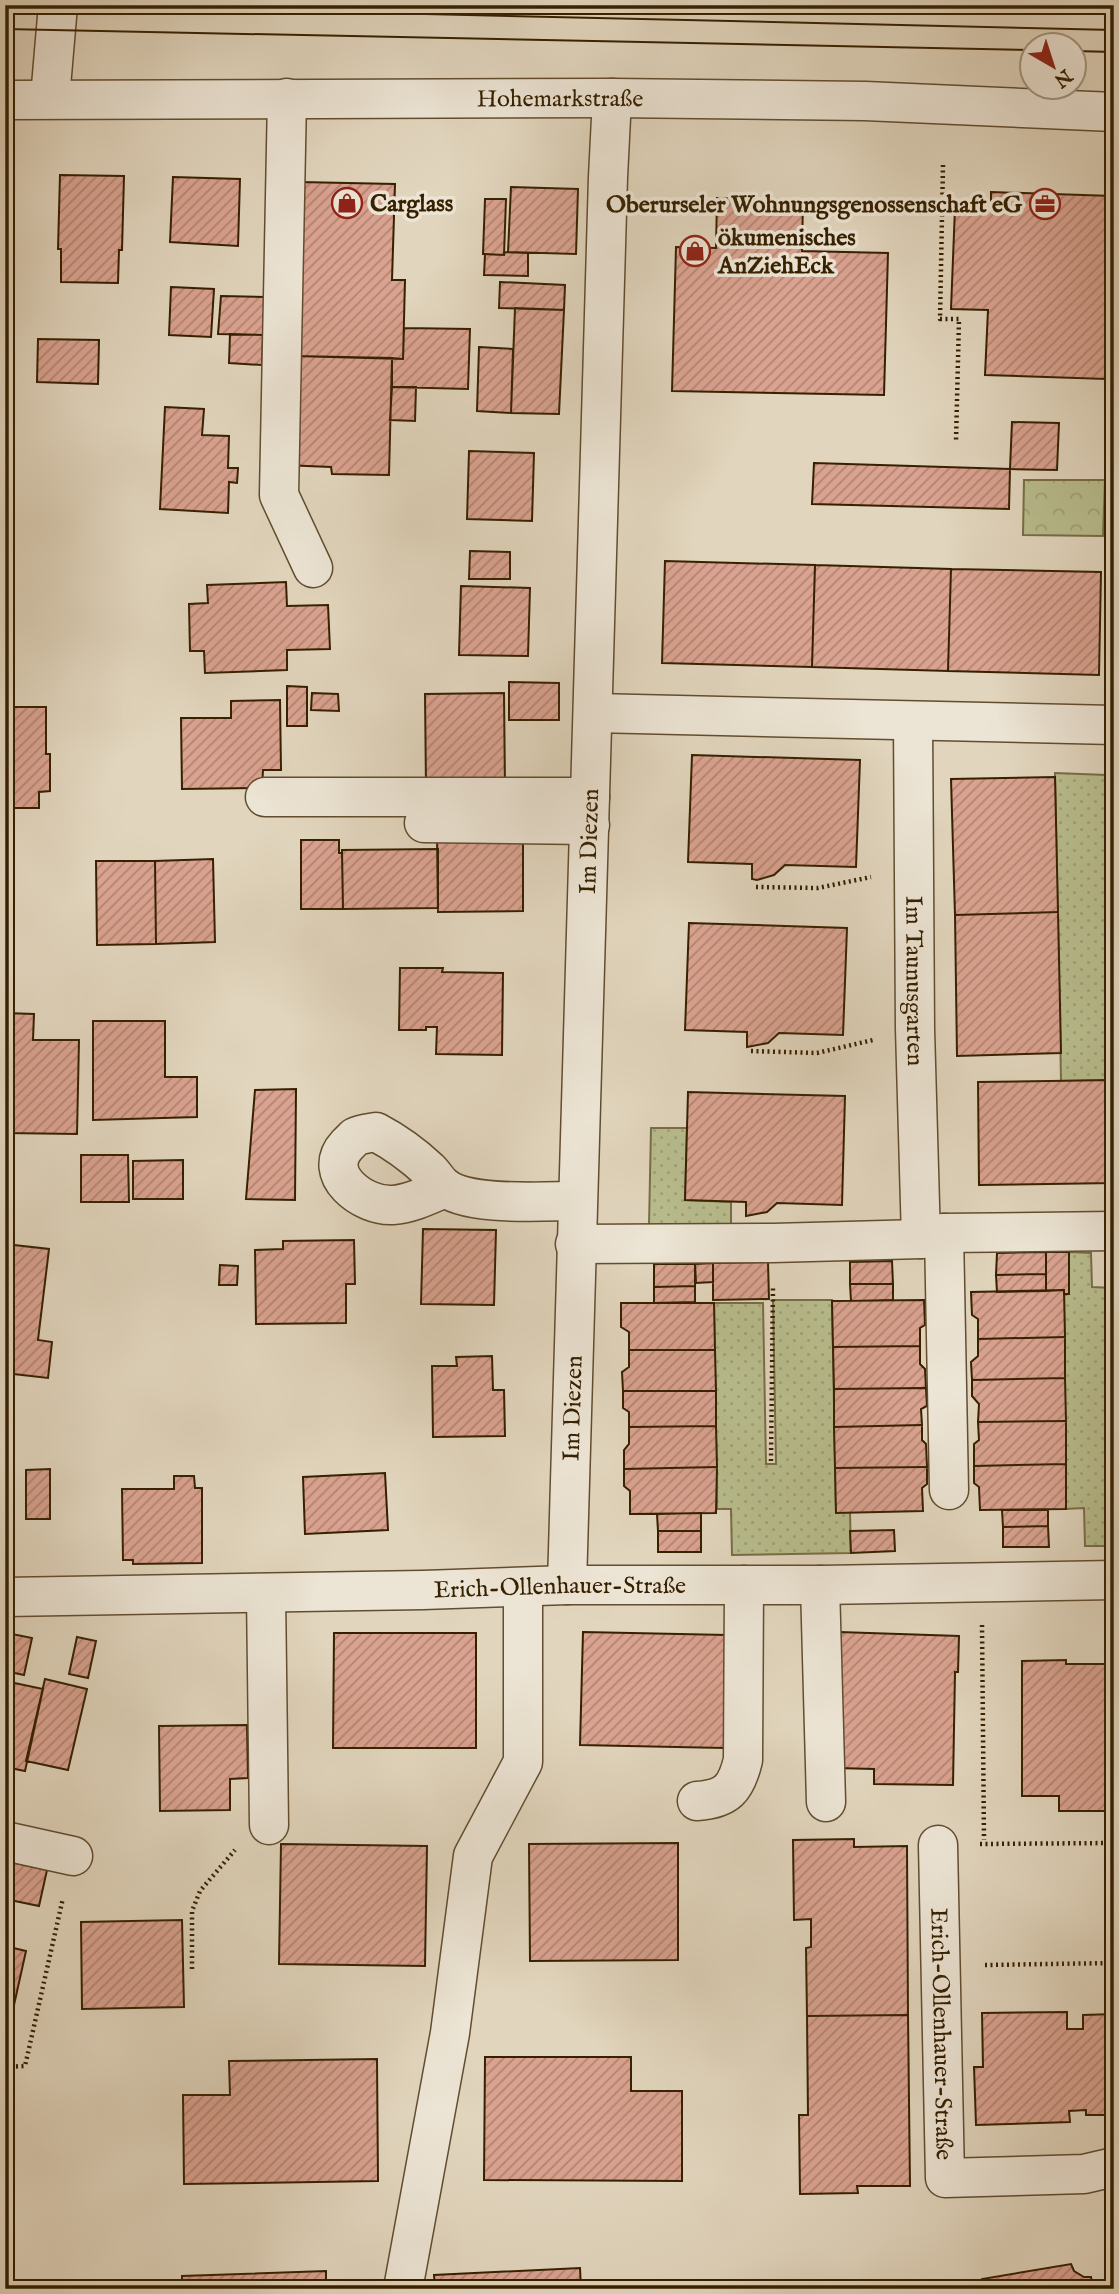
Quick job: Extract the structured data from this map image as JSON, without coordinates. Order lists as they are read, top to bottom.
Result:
{
  "streets": {
    "street": [
      "Hohemarkstraße",
      "Im Diezen",
      "Im Taunusgarten",
      "Erich-Ollenhauer-Straße"
    ]
  },
  "crossings": [
    ["Hohemarkstraße", "Im Diezen"],
    ["Im Diezen", "Erich-Ollenhauer-Straße"]
  ],
  "places": {
    "shop": ["Carglass", "ökumenisches AnZiehEck"],
    "office": ["Oberurseler Wohnungsgenossenschaft eG"]
  },
  "north": "bottom right"
}
